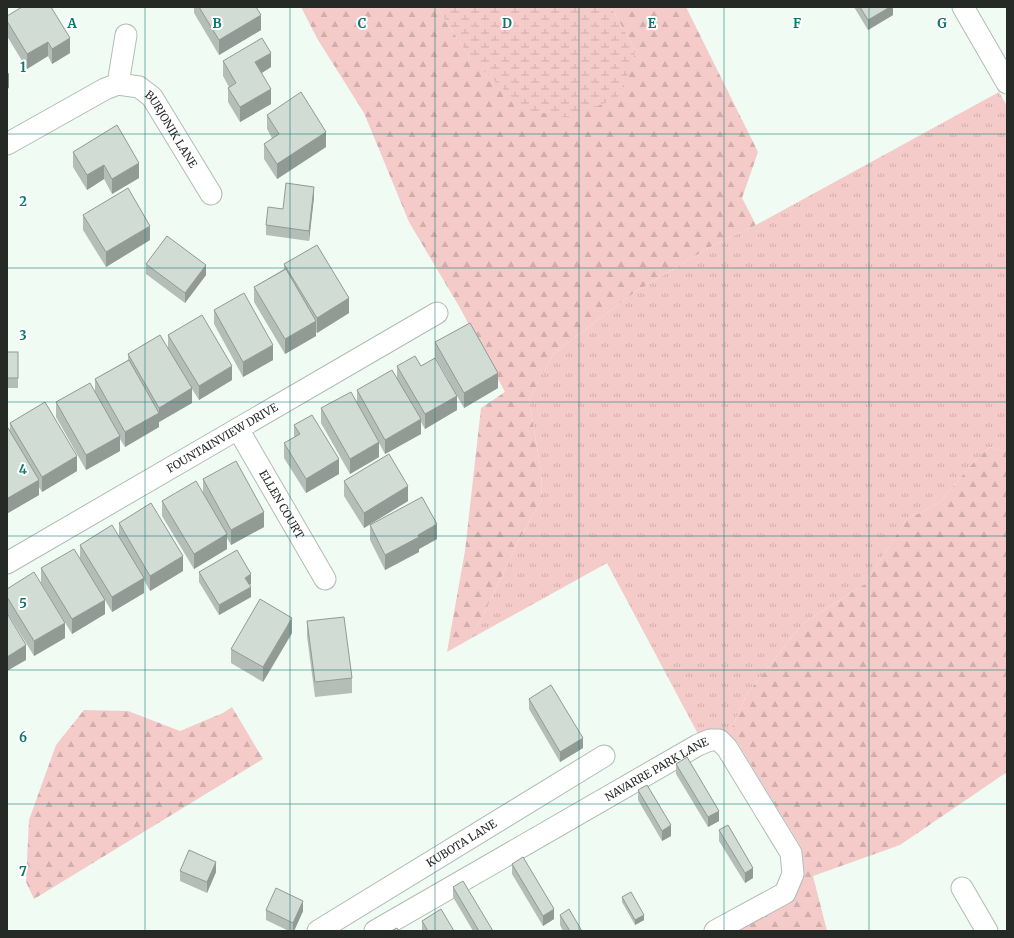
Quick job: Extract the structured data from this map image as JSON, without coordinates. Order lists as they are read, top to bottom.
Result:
{
  "streets": {
    "street": [
      "BURJONIK LANE",
      "FOUNTAINVIEW DRIVE",
      "ELLEN COURT",
      "NAVARRE PARK LANE",
      "KUBOTA LANE"
    ]
  },
  "crossings": [
    ["FOUNTAINVIEW DRIVE", "ELLEN COURT"]
  ],
  "grid": {
    "columns": [
      "A",
      "B",
      "C",
      "D",
      "E",
      "F",
      "G"
    ],
    "rows": [
      "1",
      "2",
      "3",
      "4",
      "5",
      "6",
      "7"
    ]
  }
}
